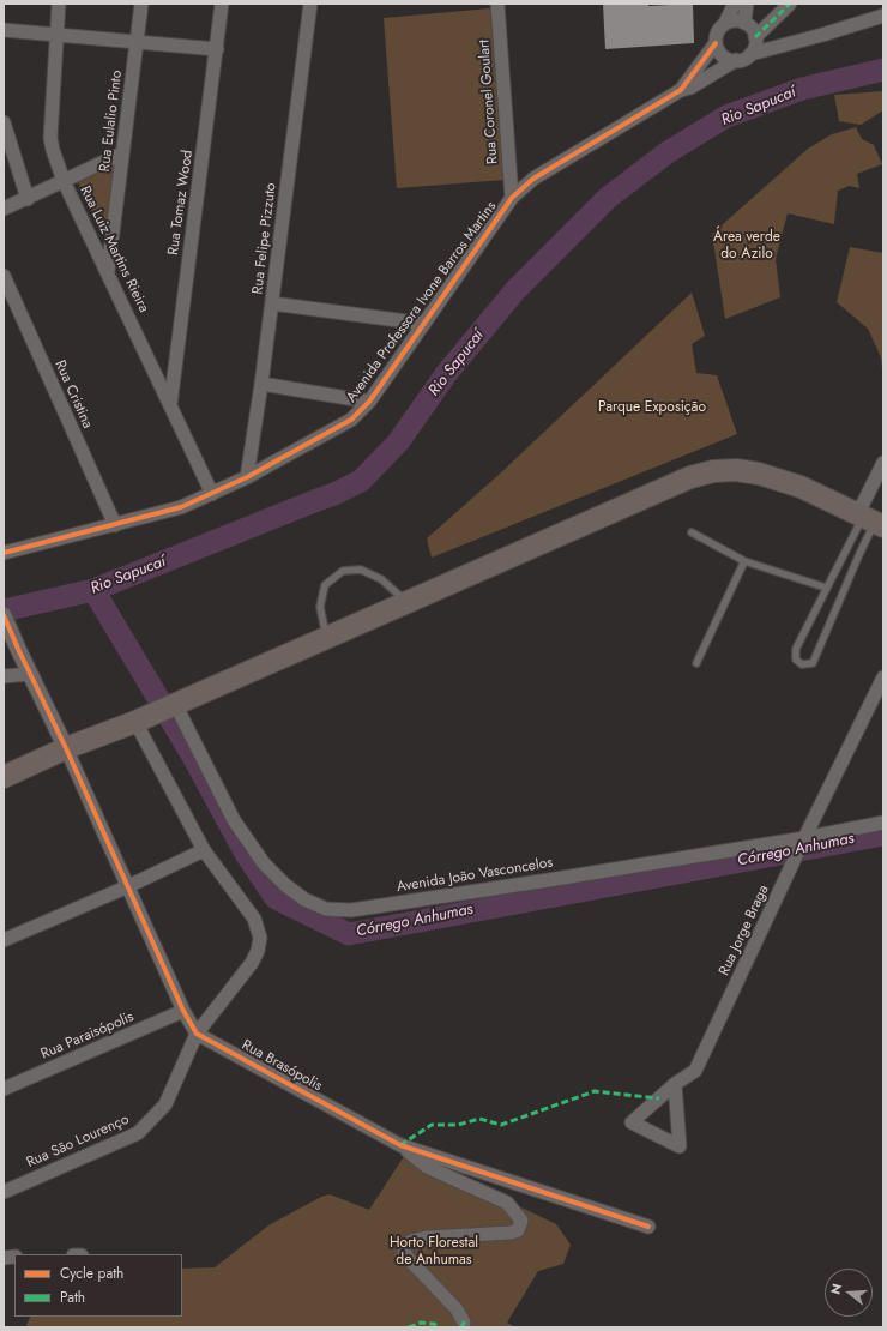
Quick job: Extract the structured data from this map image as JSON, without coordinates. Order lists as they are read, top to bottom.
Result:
{
  "streets": {
    "street": [
      "Rua Coronel Goulart",
      "Rua Eulalio Pinto",
      "Rua Tomaz Wood",
      "Rua Felipe Pizzuto",
      "Rua Luiz Martins Rieira",
      "Avenida Professora Ivone Barros Martins",
      "Rua Cristina",
      "Avenida João Vasconcelos",
      "Rua Jorge Braga",
      "Rua Paraisópolis",
      "Rua Brasópolis",
      "Rua São Lourenço"
    ]
  },
  "crossings": [
    ["Rua Coronel Goulart", "Avenida Professora Ivone Barros Martins"],
    ["Rua Eulalio Pinto", "Rua Luiz Martins Rieira"],
    ["Rua Tomaz Wood", "Rua Luiz Martins Rieira"],
    ["Rua Felipe Pizzuto", "Avenida Professora Ivone Barros Martins"],
    ["Rua Luiz Martins Rieira", "Avenida Professora Ivone Barros Martins"],
    ["Avenida Professora Ivone Barros Martins", "Rua Cristina"],
    ["Avenida João Vasconcelos", "Rua Jorge Braga"],
    ["Rua Brasópolis", "Rua São Lourenço"]
  ],
  "water": ["Rio Sapucaí", "Córrego Anhumas"],
  "parks": ["Área verde do Azilo", "Parque Exposição", "Horto Florestal de Anhumas"],
  "legend": ["Cycle path", "Path"],
  "north": "left"
}
